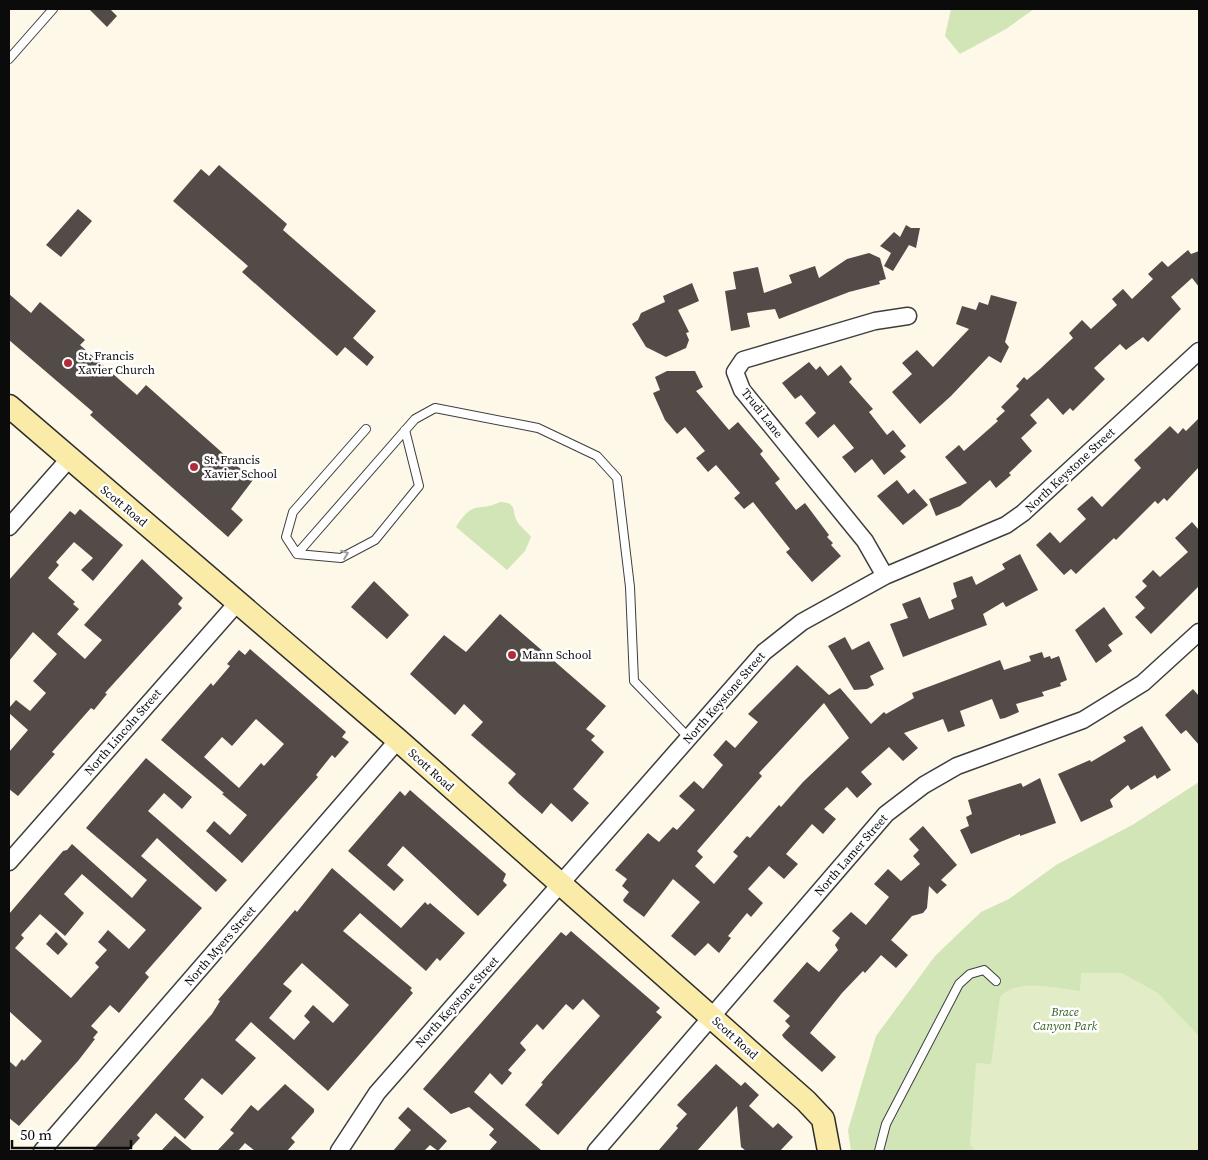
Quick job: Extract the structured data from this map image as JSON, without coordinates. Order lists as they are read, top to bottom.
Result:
{
  "streets": {
    "street": [
      "Trudi Lane",
      "North Keystone Street",
      "Scott Road",
      "North Lincoln Street",
      "North Lamer Street",
      "North Myers Street"
    ]
  },
  "crossings": [
    ["Trudi Lane", "North Keystone Street"],
    ["North Keystone Street", "Scott Road"],
    ["Scott Road", "North Lincoln Street"],
    ["Scott Road", "North Lamer Street"],
    ["Scott Road", "North Myers Street"]
  ],
  "parks": ["Brace Canyon Park"],
  "places": ["St. Francis Xavier Church", "St. Francis Xavier School", "Mann School"],
  "scale_bar": "50 m"
}
